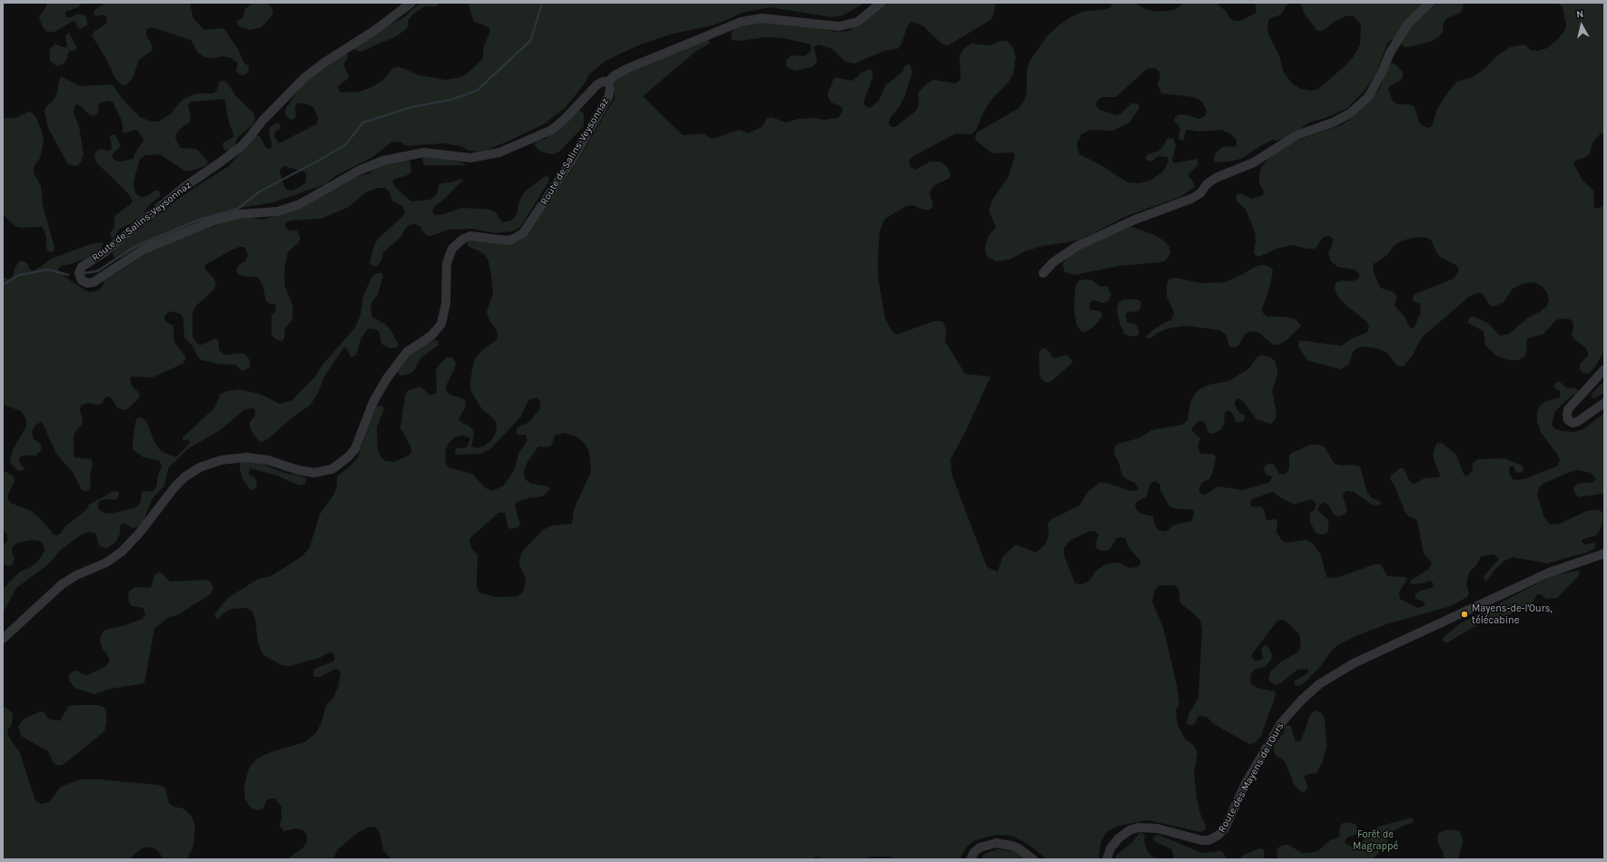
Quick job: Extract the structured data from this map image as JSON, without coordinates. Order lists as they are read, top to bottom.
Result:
{
  "streets": {
    "street": ["Route de Salins-Veysonnaz", "Route des Mayens de l'Ours"]
  },
  "parks": ["Forêt de Magrappé"],
  "places": ["Mayens-de-l'Ours, télécabine"],
  "north": "top"
}
